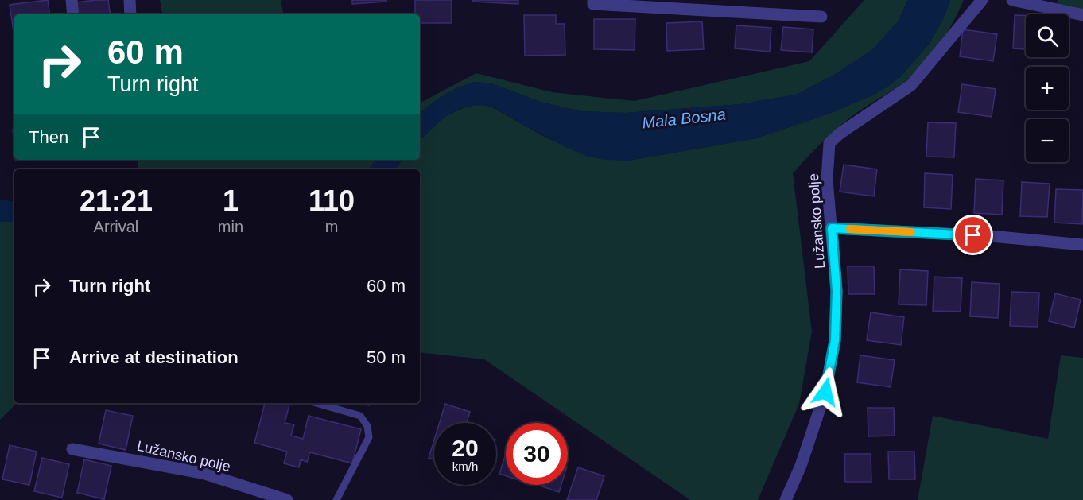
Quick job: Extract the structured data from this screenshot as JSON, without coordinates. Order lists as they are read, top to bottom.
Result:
{
  "streets": {
    "street": ["Lužansko polje"]
  },
  "water": ["Mala Bosna"],
  "page": {
    "map_buttons": ["+", "−"],
    "turn": ["60 m", "Turn right"],
    "then": "Then",
    "eta": [
      "21:21",
      "Arrival",
      "1",
      "min",
      "110",
      "m"
    ],
    "list": [
      {
        "name": "Turn right",
        "value": "60 m"
      },
      {
        "name": "Arrive at destination",
        "value": "50 m"
      }
    ],
    "speed": "20 km/h",
    "limit": "30"
  }
}
